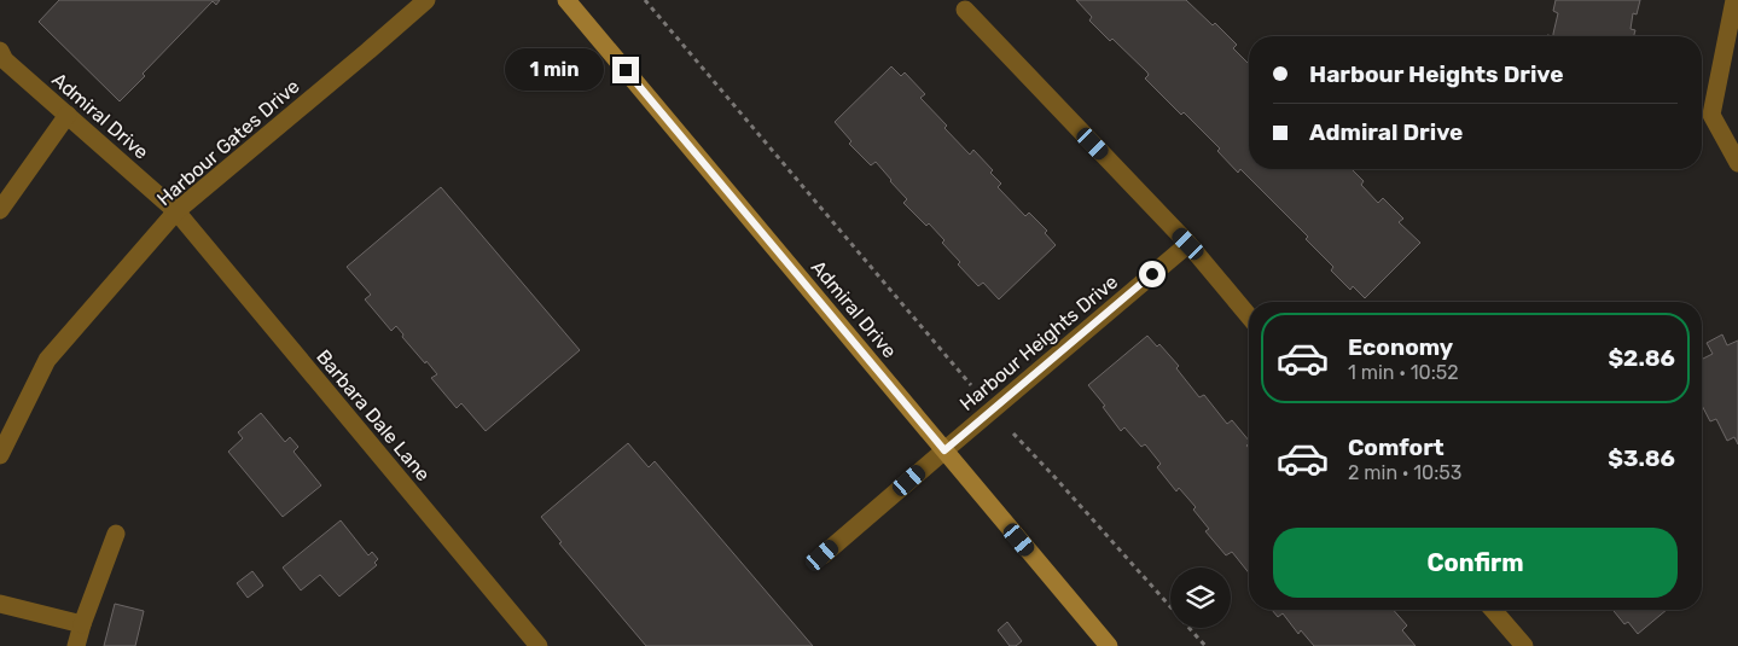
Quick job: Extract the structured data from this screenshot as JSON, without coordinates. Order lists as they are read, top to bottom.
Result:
{
  "streets": {
    "street": [
      "Admiral Drive",
      "Harbour Gates Drive",
      "Harbour Heights Drive",
      "Barbara Dale Lane"
    ]
  },
  "crossings": [
    ["Admiral Drive", "Harbour Gates Drive"],
    ["Admiral Drive", "Harbour Heights Drive"],
    ["Admiral Drive", "Barbara Dale Lane"],
    ["Harbour Gates Drive", "Barbara Dale Lane"]
  ],
  "page": {
    "banner": ["Harbour Heights Drive", "Admiral Drive"],
    "bubble": "1 min",
    "list": [
      {
        "name": "Economy",
        "note": "1 min · 10:52",
        "value": "$2.86"
      },
      {
        "name": "Comfort",
        "note": "2 min · 10:53",
        "value": "$3.86"
      }
    ],
    "buttons": "Confirm"
  }
}
